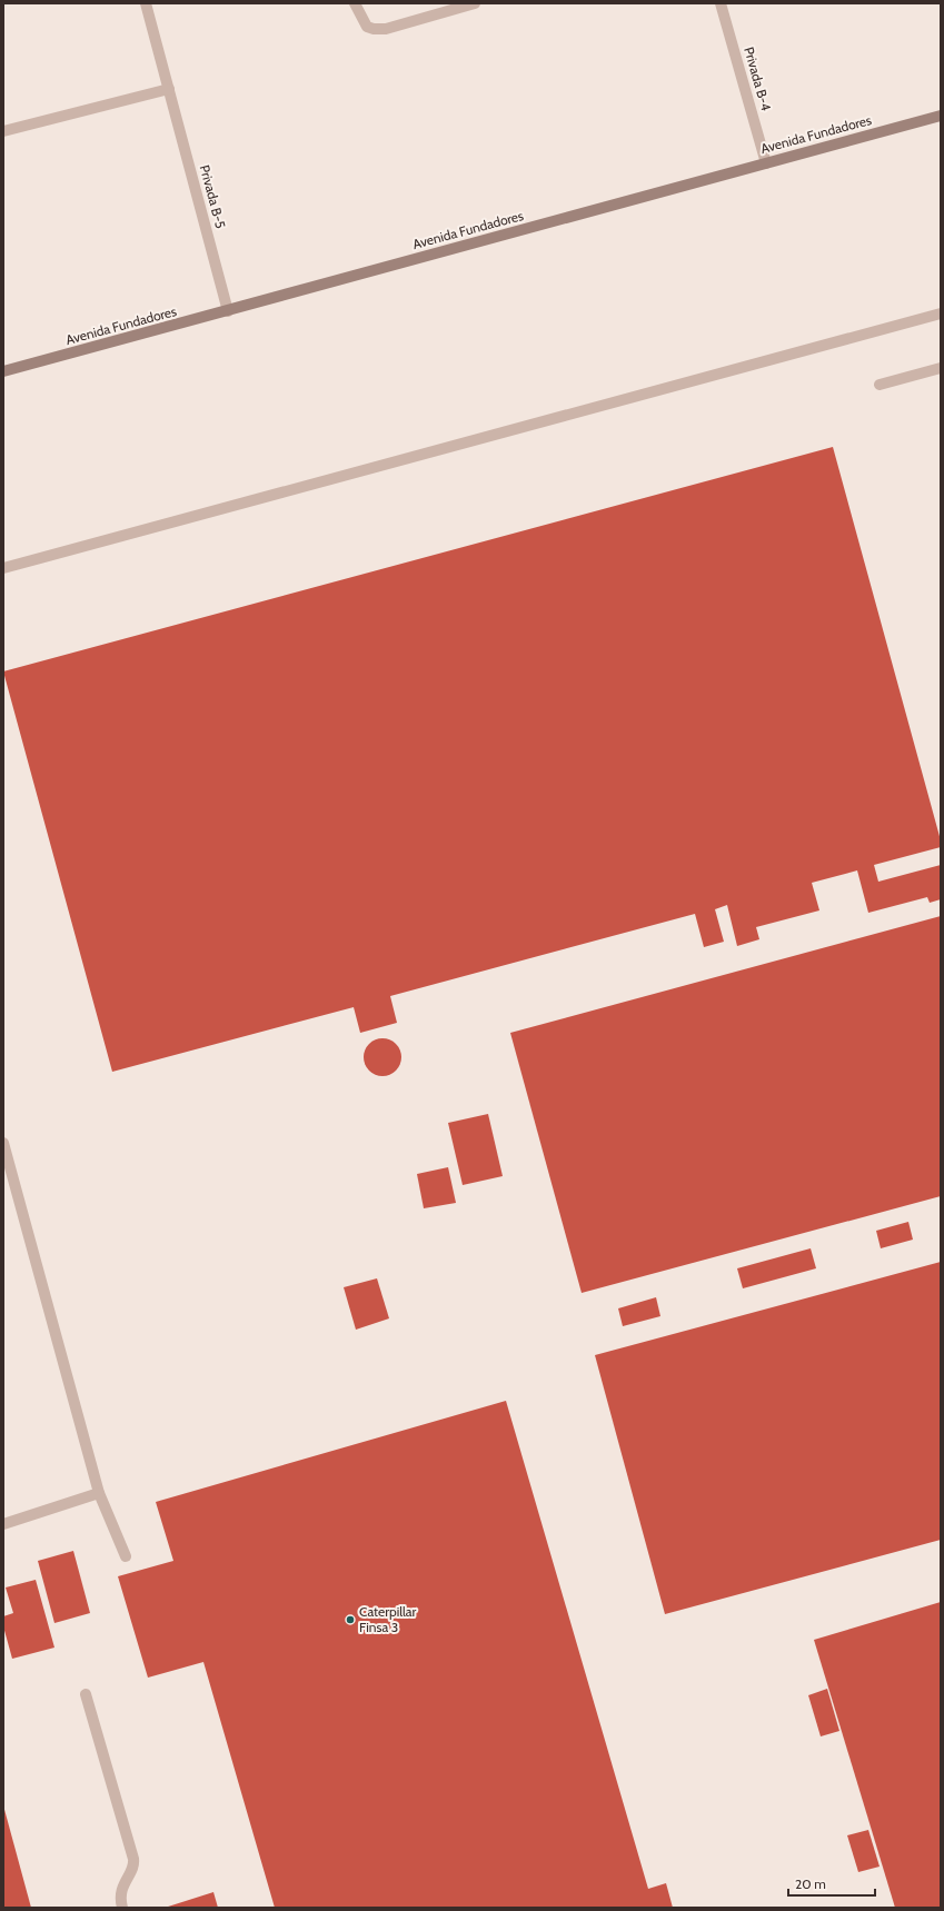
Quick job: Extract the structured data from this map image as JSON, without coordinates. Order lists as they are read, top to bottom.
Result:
{
  "streets": {
    "street": ["Privada B-4", "Avenida Fundadores", "Privada B-5"]
  },
  "crossings": [
    ["Privada B-4", "Avenida Fundadores"],
    ["Avenida Fundadores", "Privada B-5"]
  ],
  "places": ["Caterpillar Finsa 3"],
  "scale_bar": "20 m"
}
